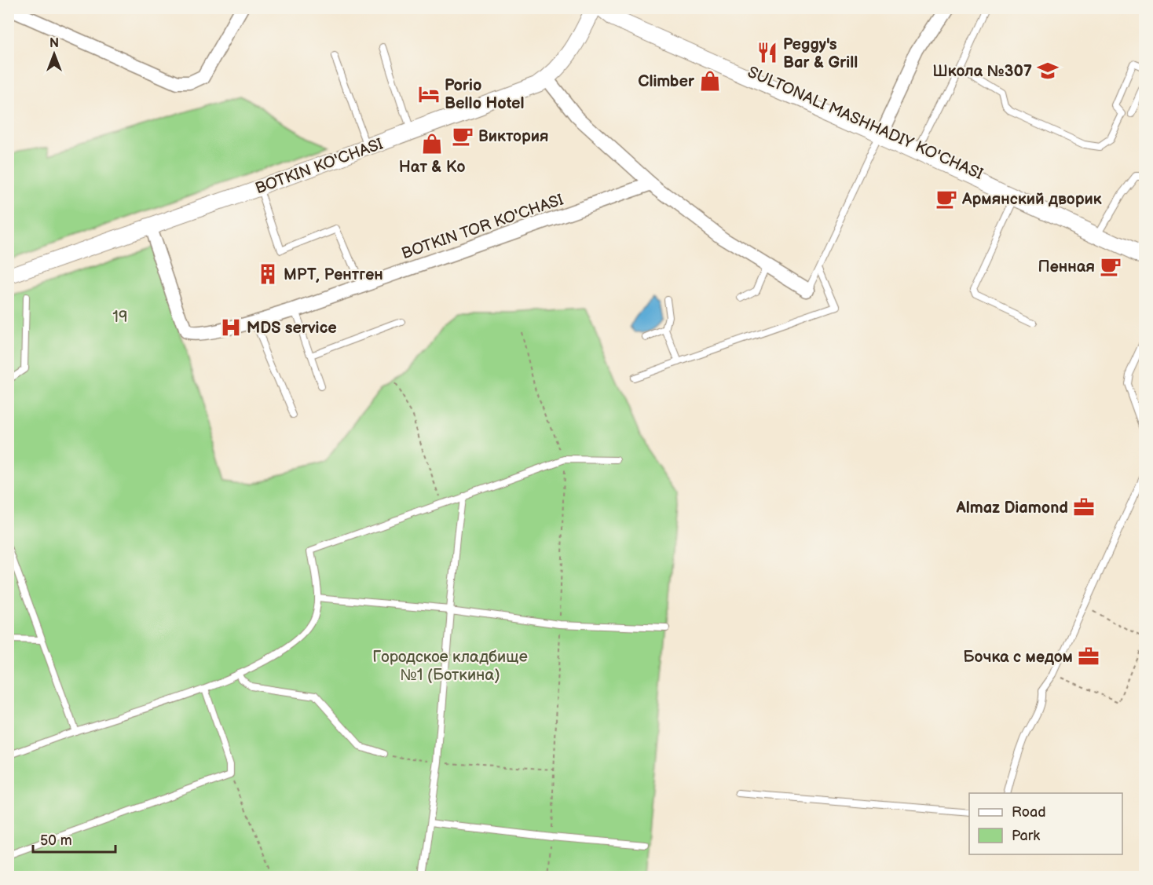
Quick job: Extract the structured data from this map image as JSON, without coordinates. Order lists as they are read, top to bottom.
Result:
{
  "streets": {
    "street": ["SULTONALI MASHHADIY KO'CHASI", "BOTKIN KO'CHASI", "BOTKIN TOR KO'CHASI"]
  },
  "crossings": [
    ["BOTKIN KO'CHASI", "BOTKIN TOR KO'CHASI"]
  ],
  "parks": ["19", "Городское кладбище №1 (Боткина)"],
  "places": {
    "restaurant": ["Peggy's Bar & Grill"],
    "school or university": ["Школа №307"],
    "shop": ["Climber", "Нат & Ко"],
    "hotel": ["Porio Bello Hotel"],
    "cafe": ["Виктория", "Армянский дворик", "Пенная"],
    "building": ["МРТ, Рентген"],
    "hospital": ["MDS service"],
    "office": ["Almaz Diamond", "Бочка с медом"]
  },
  "legend": ["Road", "Park"],
  "scale_bar": "50 m",
  "north": "top"
}
